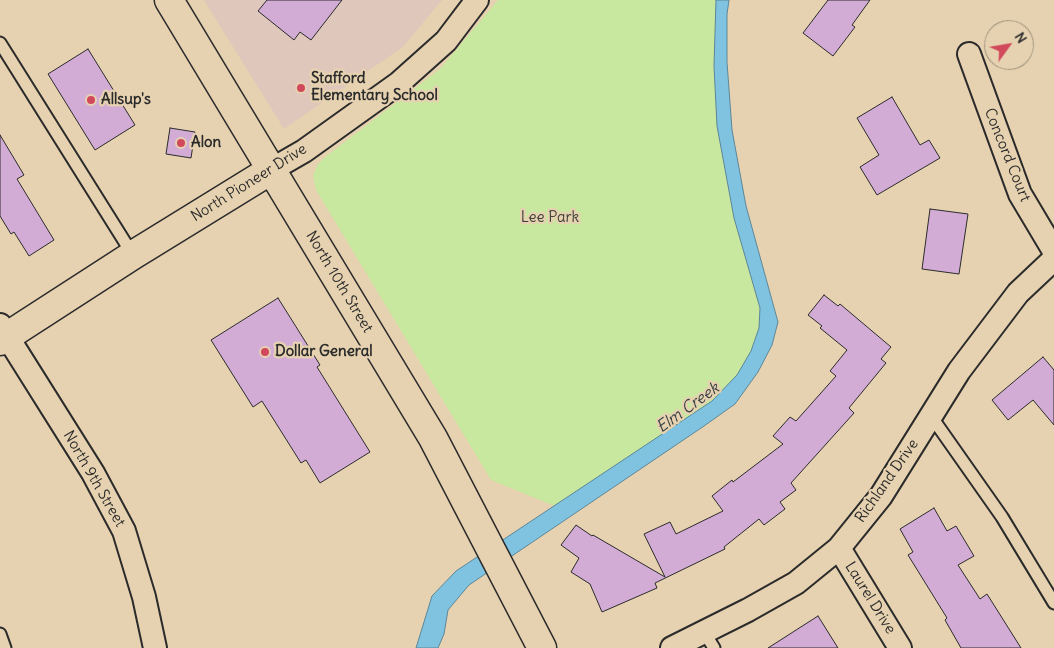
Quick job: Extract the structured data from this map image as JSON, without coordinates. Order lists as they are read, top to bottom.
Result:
{
  "streets": {
    "main road": ["North Pioneer Drive", "North 10th Street"],
    "street": [
      "Concord Court",
      "North 9th Street",
      "Richland Drive",
      "Laurel Drive"
    ]
  },
  "crossings": [
    ["North Pioneer Drive", "North 10th Street"],
    ["North Pioneer Drive", "North 9th Street"],
    ["Richland Drive", "Laurel Drive"]
  ],
  "water": ["Elm Creek"],
  "parks": ["Lee Park"],
  "places": [
    "Stafford Elementary School",
    "Allsup's",
    "Alon",
    "Dollar General"
  ],
  "north": "top right"
}
